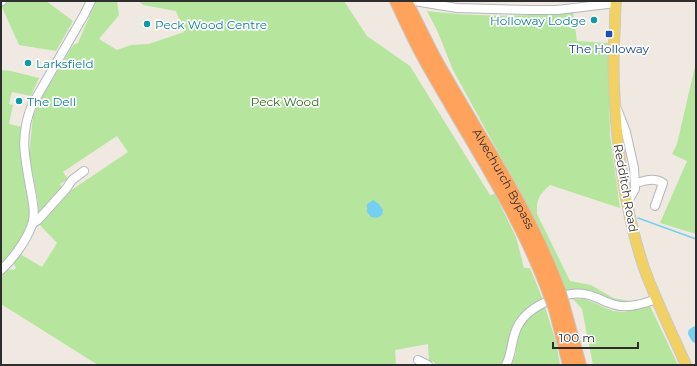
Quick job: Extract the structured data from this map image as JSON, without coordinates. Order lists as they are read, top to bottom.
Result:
{
  "streets": {
    "highway": ["Alvechurch Bypass"],
    "main road": ["Redditch Road"]
  },
  "parks": ["Peck Wood"],
  "places": {
    "other": [
      "Holloway Lodge",
      "Peck Wood Centre",
      "Larksfield",
      "The Dell"
    ],
    "transit": ["The Holloway"]
  },
  "scale_bar": "100 m"
}
